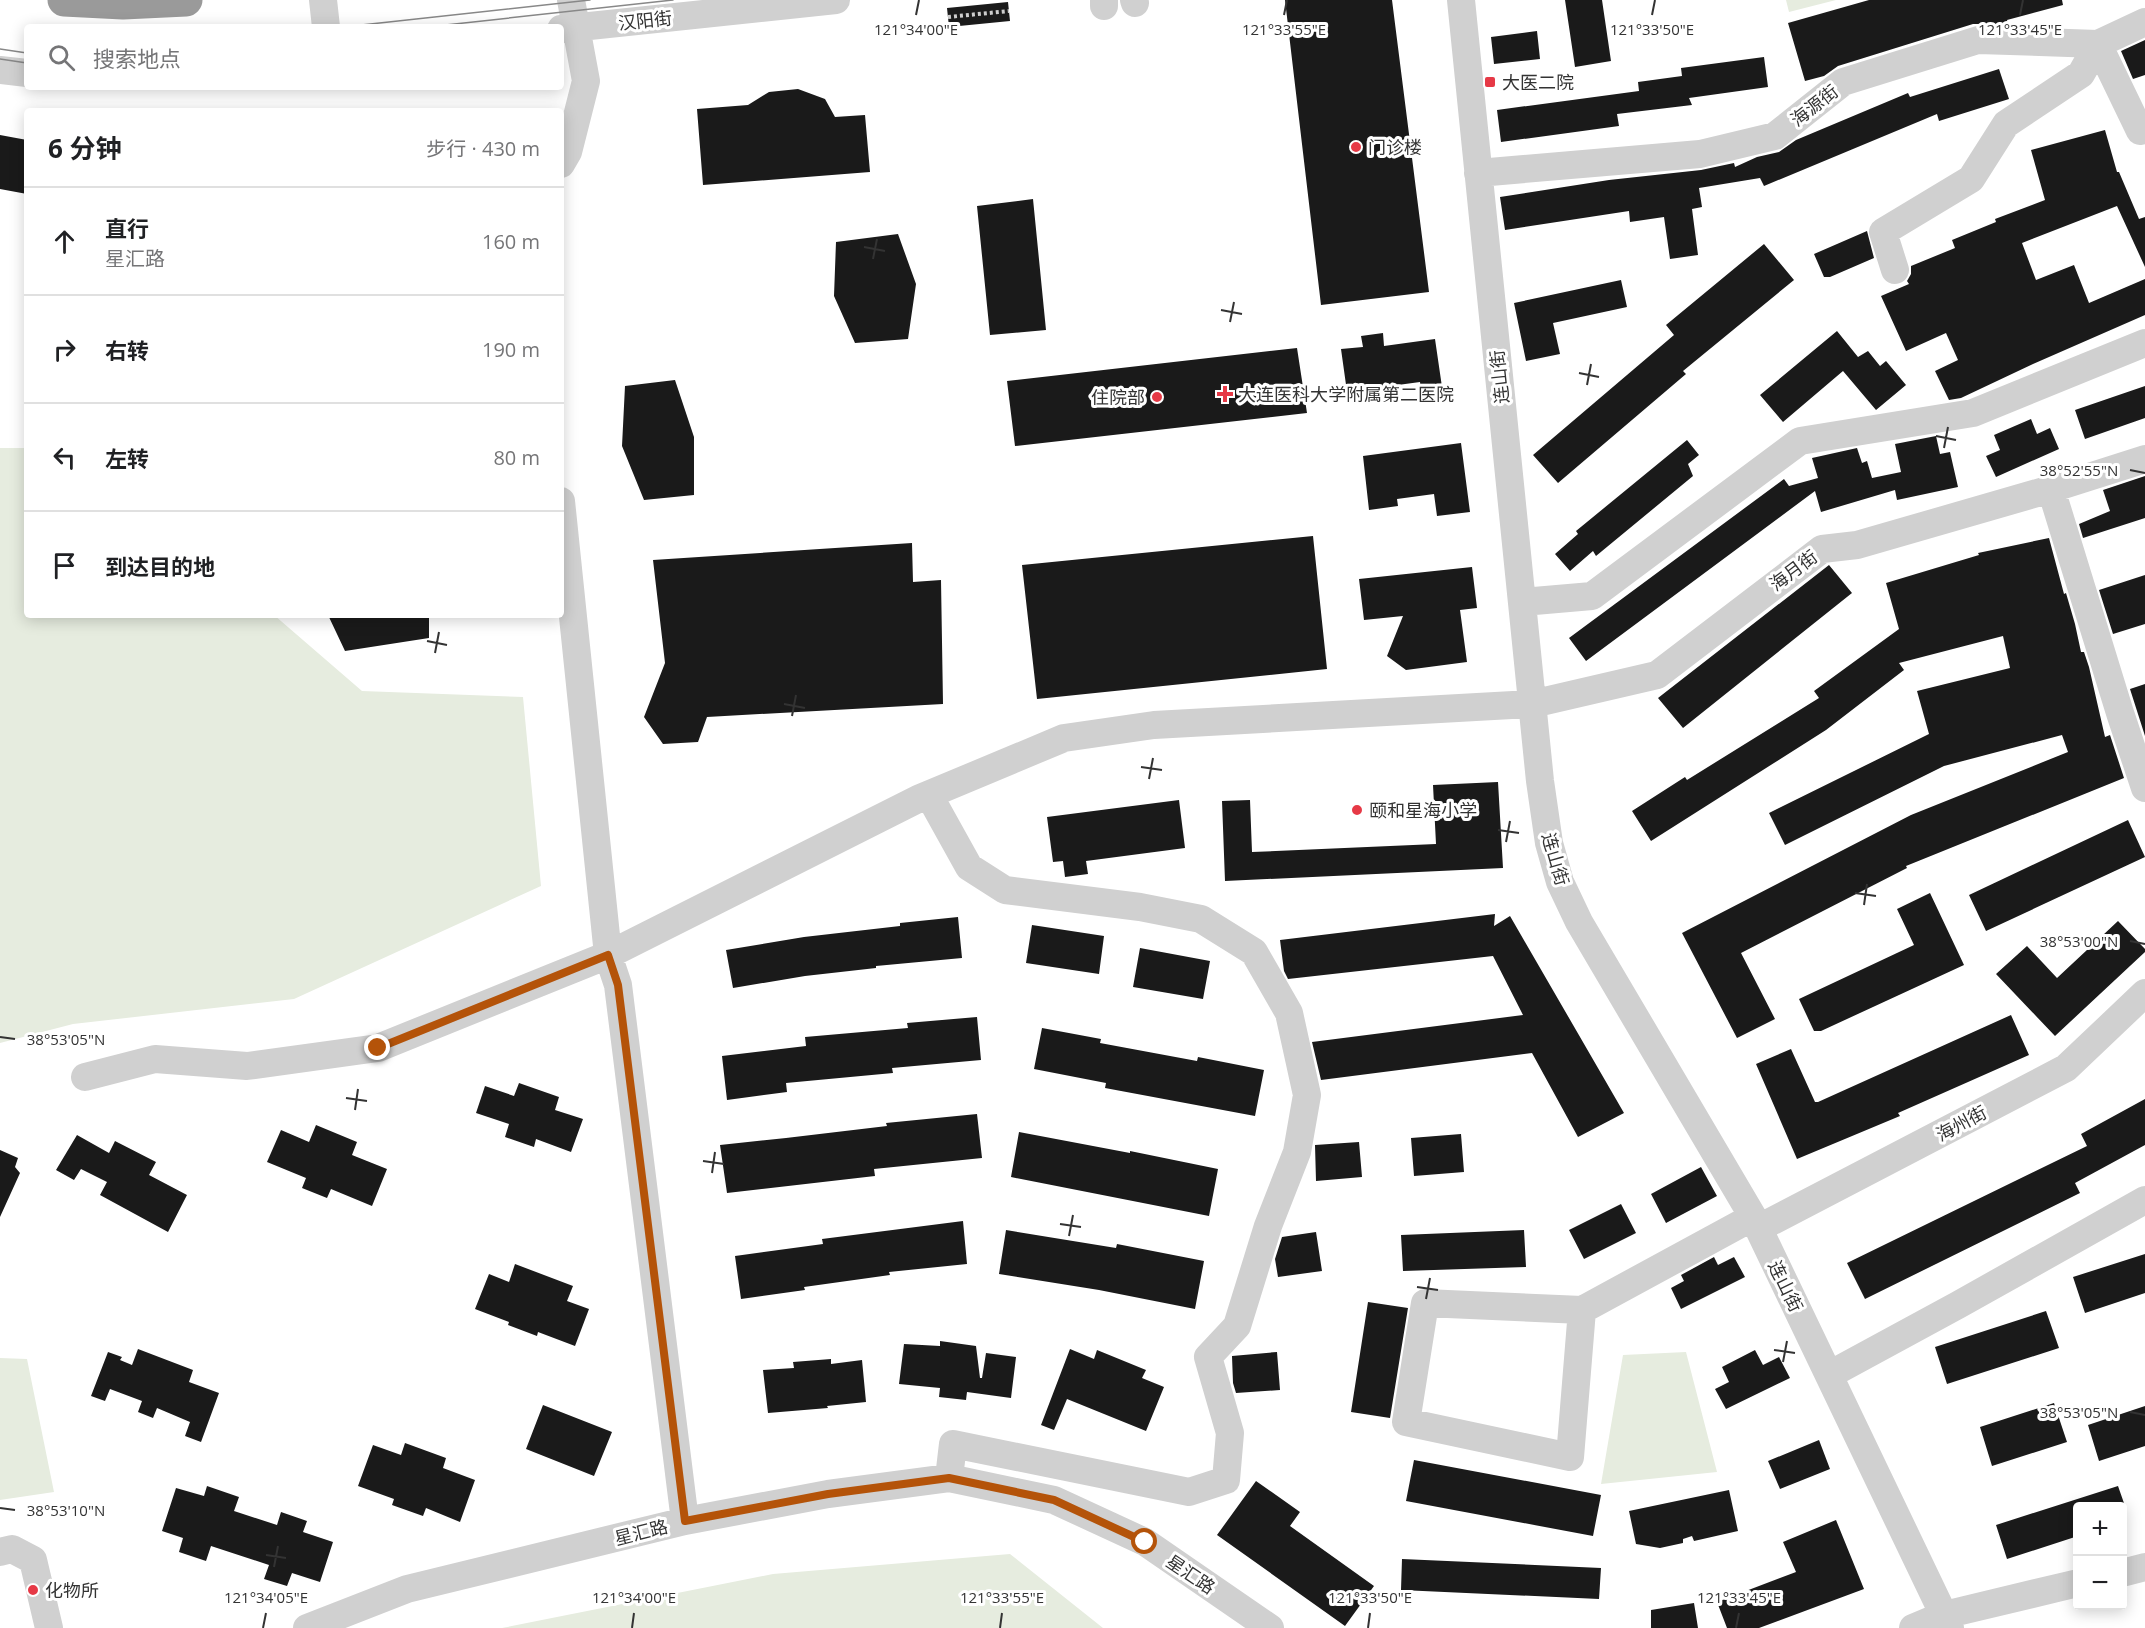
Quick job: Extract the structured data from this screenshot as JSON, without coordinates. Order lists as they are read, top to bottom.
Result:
{
  "streets": {
    "street": [
      "汉阳街",
      "海源街",
      "连山街",
      "海月街",
      "海州街",
      "星汇路"
    ]
  },
  "crossings": [
    ["海源街", "连山街"],
    ["连山街", "海月街"],
    ["连山街", "海州街"]
  ],
  "places": {
    "transit": ["大医二院"],
    "other": [
      "门诊楼",
      "住院部",
      "颐和星海小学",
      "化物所"
    ],
    "health": ["大连医科大学附属第二医院"]
  },
  "page": {
    "search": "搜索地点",
    "heading": ["6 分钟", "步行 · 430 m"],
    "list": [
      ["直行", "星汇路", "160 m"],
      ["右转", "190 m"],
      ["左转", "80 m"],
      "到达目的地"
    ],
    "map_buttons": ["+", "−"]
  },
  "coordinates": [
    "121°34'00\"E",
    "121°33'55\"E",
    "121°33'50\"E",
    "121°33'45\"E",
    "38°52'55\"N",
    "38°53'00\"N",
    "38°53'05\"N",
    "38°53'10\"N",
    "121°34'05\"E"
  ]
}
